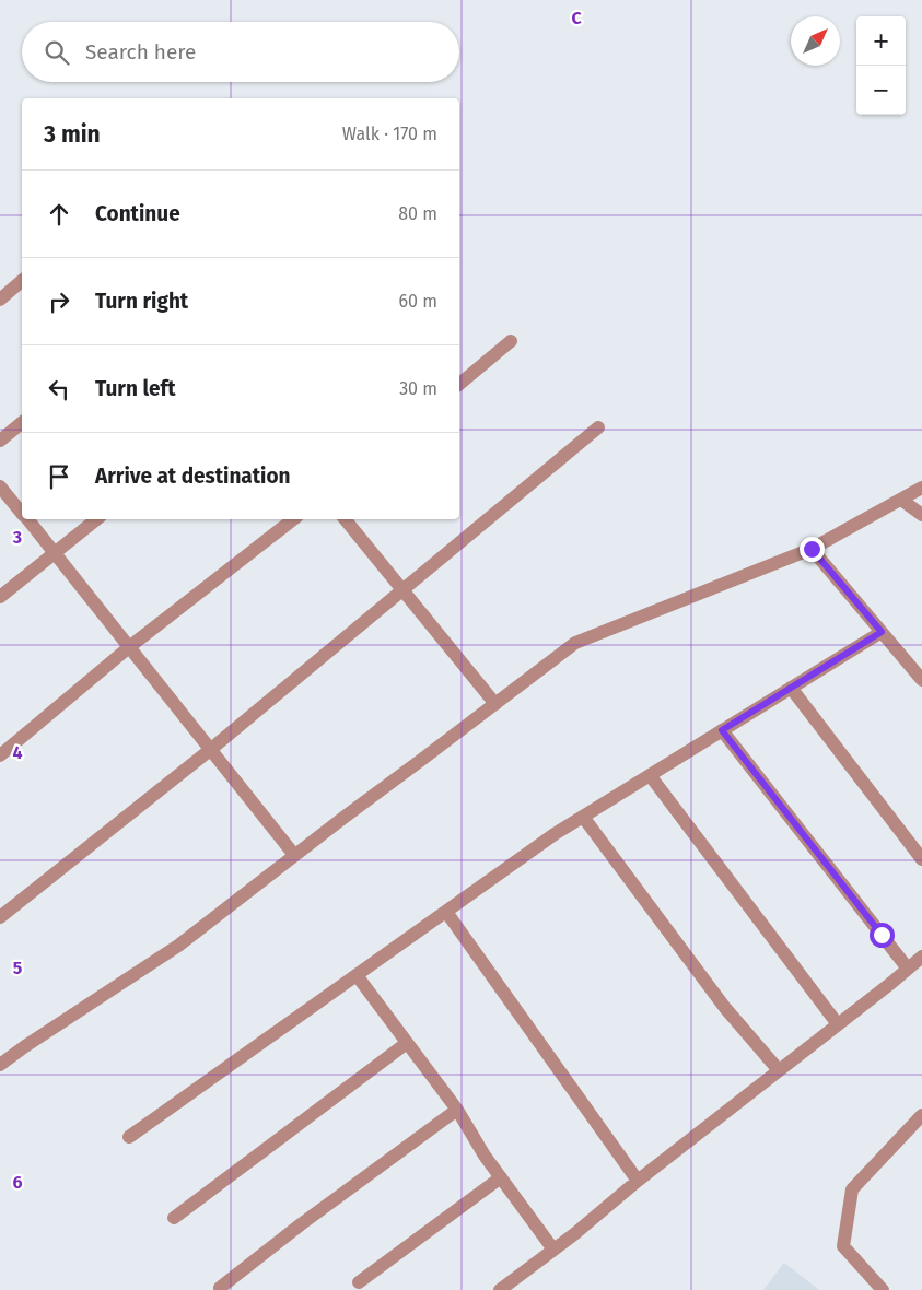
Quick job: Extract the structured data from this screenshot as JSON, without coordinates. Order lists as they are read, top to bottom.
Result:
{
  "north": "top right",
  "page": {
    "map_buttons": ["+", "−"],
    "search": "Search here",
    "heading": ["3 min", "Walk · 170 m"],
    "list": [
      ["Continue", "80 m"],
      ["Turn right", "60 m"],
      ["Turn left", "30 m"],
      "Arrive at destination"
    ]
  },
  "grid": {
    "columns": ["C"],
    "rows": [
      "3",
      "4",
      "5",
      "6"
    ]
  }
}
